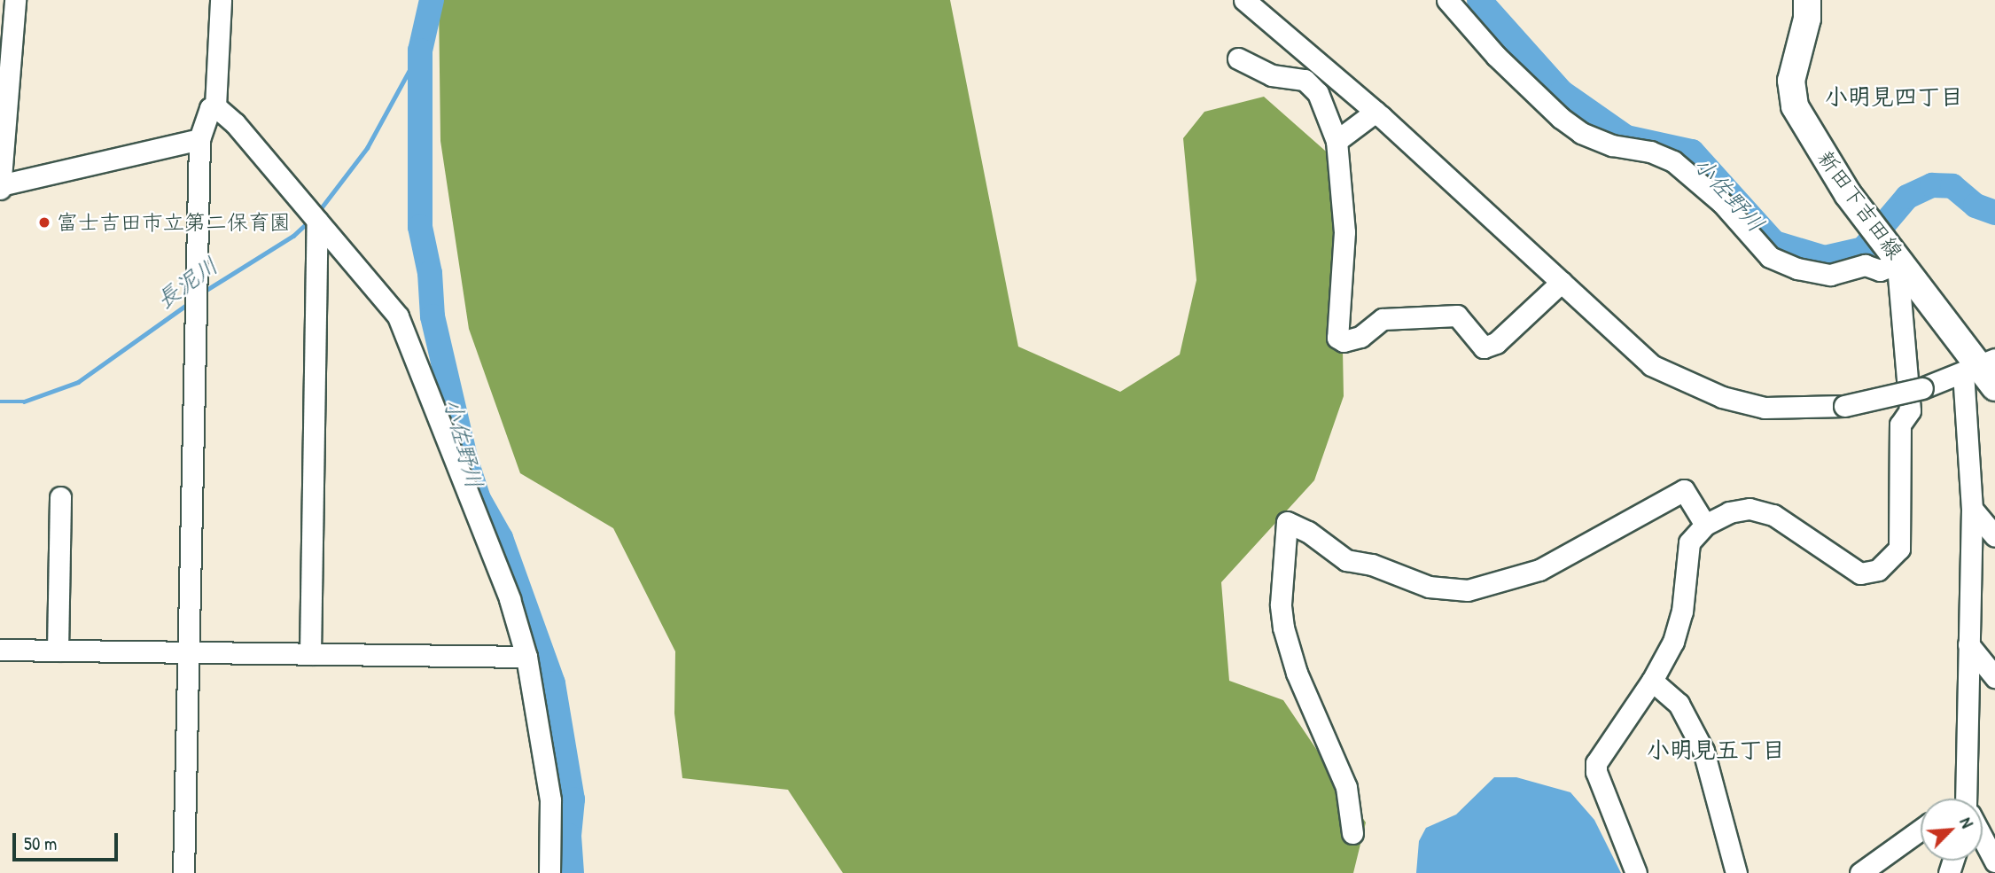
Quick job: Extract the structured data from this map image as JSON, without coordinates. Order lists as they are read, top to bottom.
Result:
{
  "streets": {
    "main road": ["新田下吉田線"]
  },
  "districts": ["小明見四丁目", "小明見五丁目"],
  "water": ["小佐野川", "長泥川"],
  "places": ["富士吉田市立第二保育園"],
  "scale_bar": "50 m",
  "north": "top right"
}
